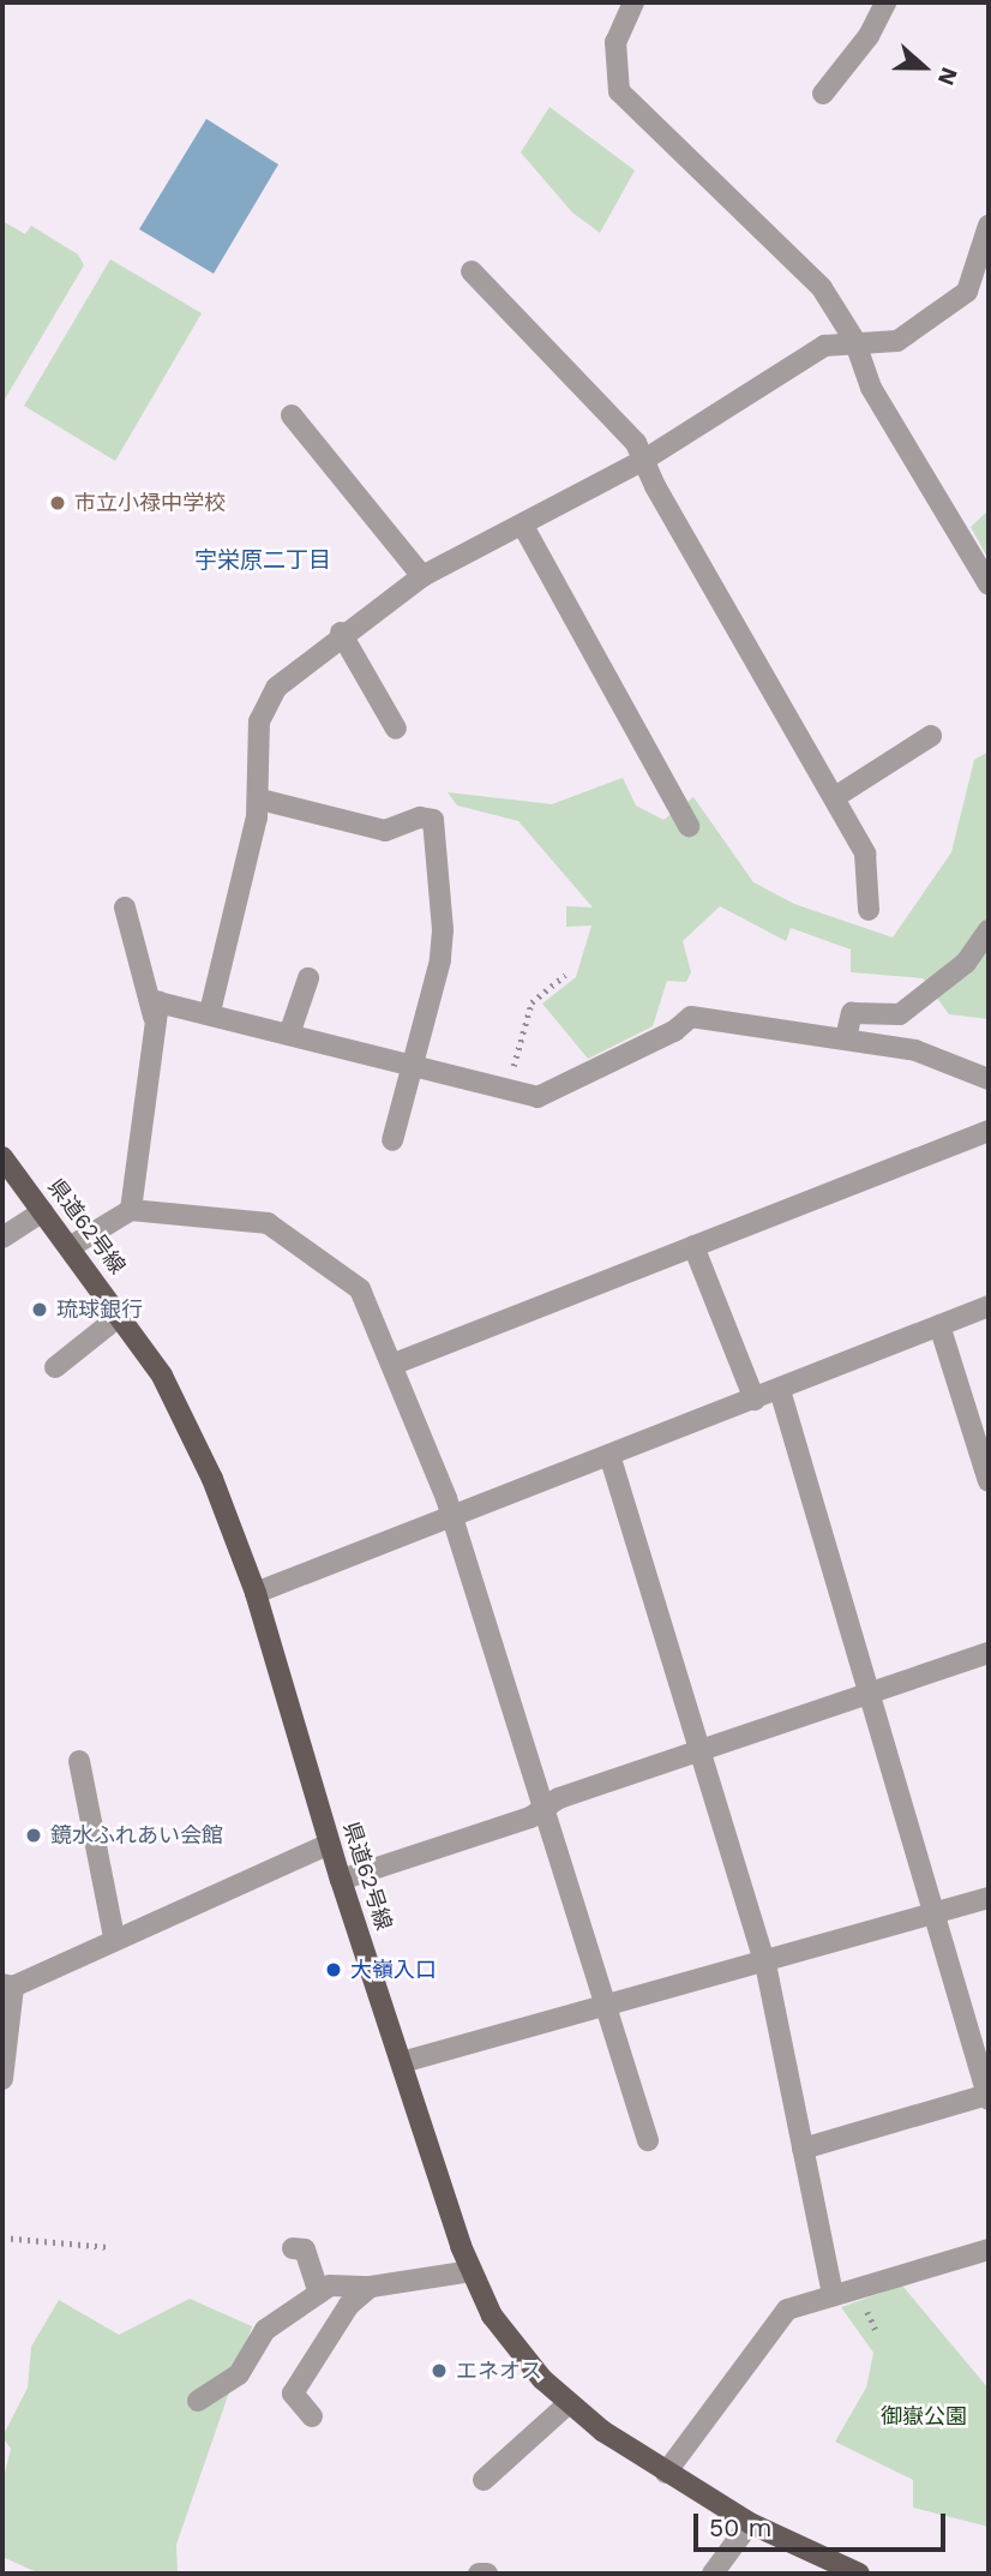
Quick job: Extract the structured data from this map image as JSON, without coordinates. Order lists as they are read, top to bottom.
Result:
{
  "streets": {
    "main road": ["県道62号線"]
  },
  "districts": ["宇栄原二丁目"],
  "parks": ["御嶽公園"],
  "places": [
    "市立小禄中学校",
    "琉球銀行",
    "鏡水ふれあい会館",
    "大嶺入口",
    "エネオス"
  ],
  "scale_bar": "50 m",
  "north": "right"
}
